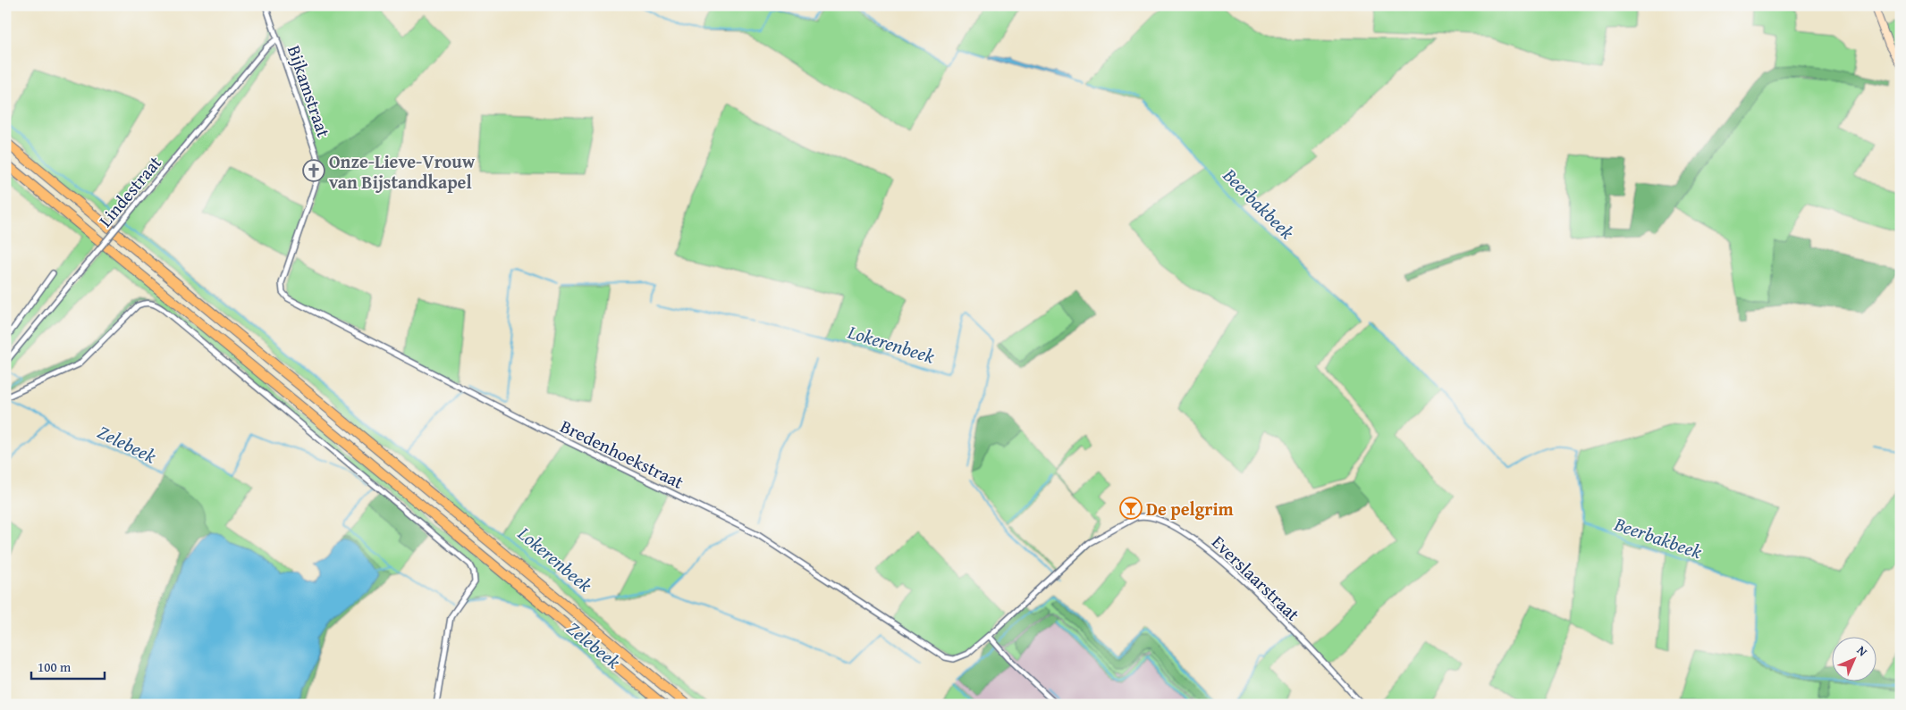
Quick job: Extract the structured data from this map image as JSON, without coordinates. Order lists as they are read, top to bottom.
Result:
{
  "streets": {
    "street": [
      "Bijkamstraat",
      "Lindestraat",
      "Bredenhoekstraat",
      "Everslaarstraat"
    ]
  },
  "crossings": [
    ["Bijkamstraat", "Lindestraat"],
    ["Bijkamstraat", "Bredenhoekstraat"],
    ["Bredenhoekstraat", "Everslaarstraat"]
  ],
  "water": ["Beerbakbeek", "Lokerenbeek", "Zelebeek"],
  "places": {
    "church": ["Onze-Lieve-Vrouw van Bijstandkapel"],
    "bar": ["De pelgrim"]
  },
  "scale_bar": "100 m",
  "north": "top right"
}
